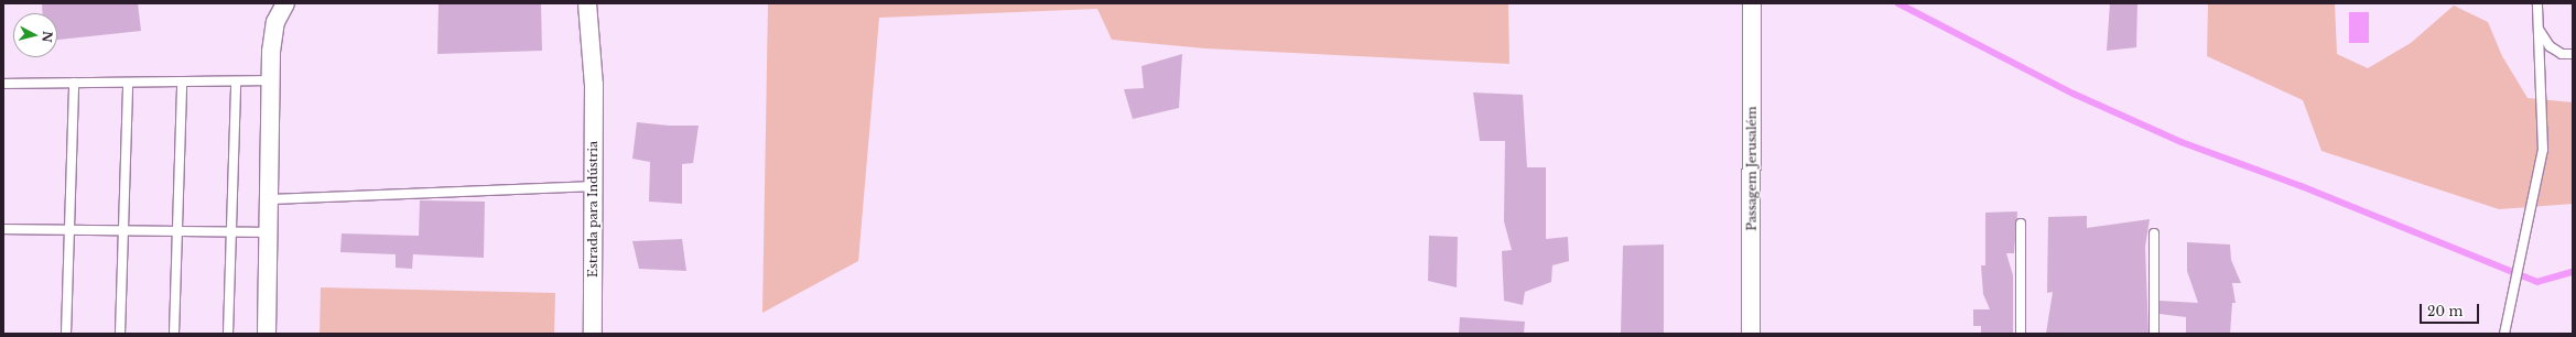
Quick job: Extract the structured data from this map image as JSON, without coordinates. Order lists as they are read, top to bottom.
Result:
{
  "streets": {
    "street": ["Passagem Jerusalém", "Estrada para Indústria"]
  },
  "scale_bar": "20 m",
  "north": "right"
}
